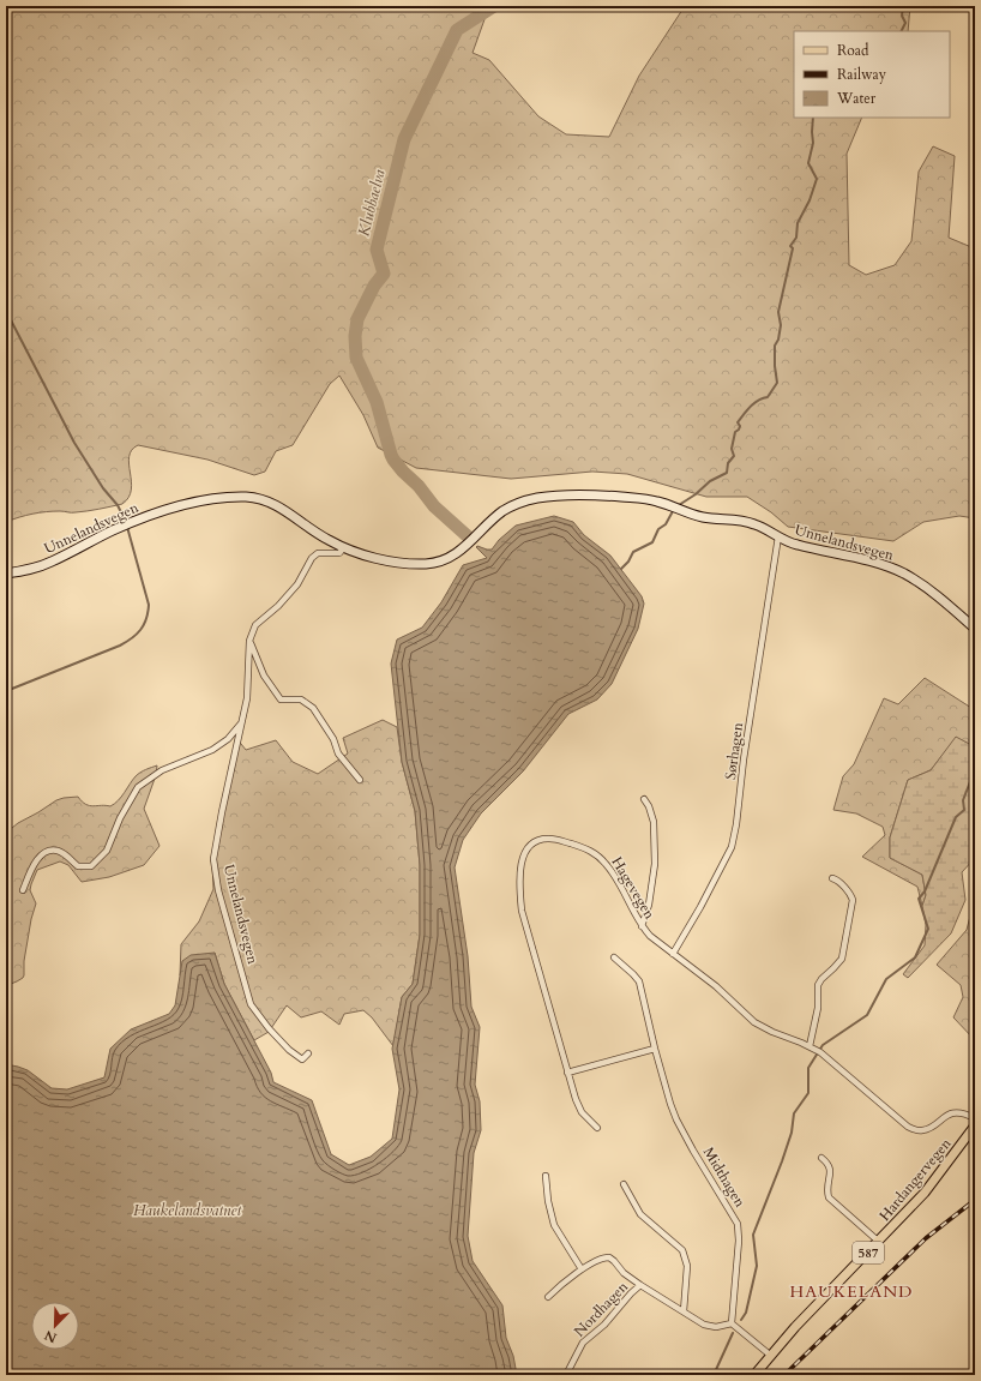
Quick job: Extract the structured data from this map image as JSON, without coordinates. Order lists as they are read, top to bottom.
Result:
{
  "streets": {
    "main road": ["Unnelandsvegen", "Hardangervegen", "587"],
    "street": [
      "Sørhagen",
      "Hagevegen",
      "Midthagen",
      "Nordhagen"
    ]
  },
  "crossings": [
    ["Unnelandsvegen", "Sørhagen"],
    ["Sørhagen", "Hagevegen"],
    ["Midthagen", "Nordhagen"]
  ],
  "districts": ["HAUKELAND"],
  "water": ["Klubbaelva", "Haukelandsvatnet"],
  "legend": ["Road", "Railway", "Water"],
  "north": "bottom left"
}
